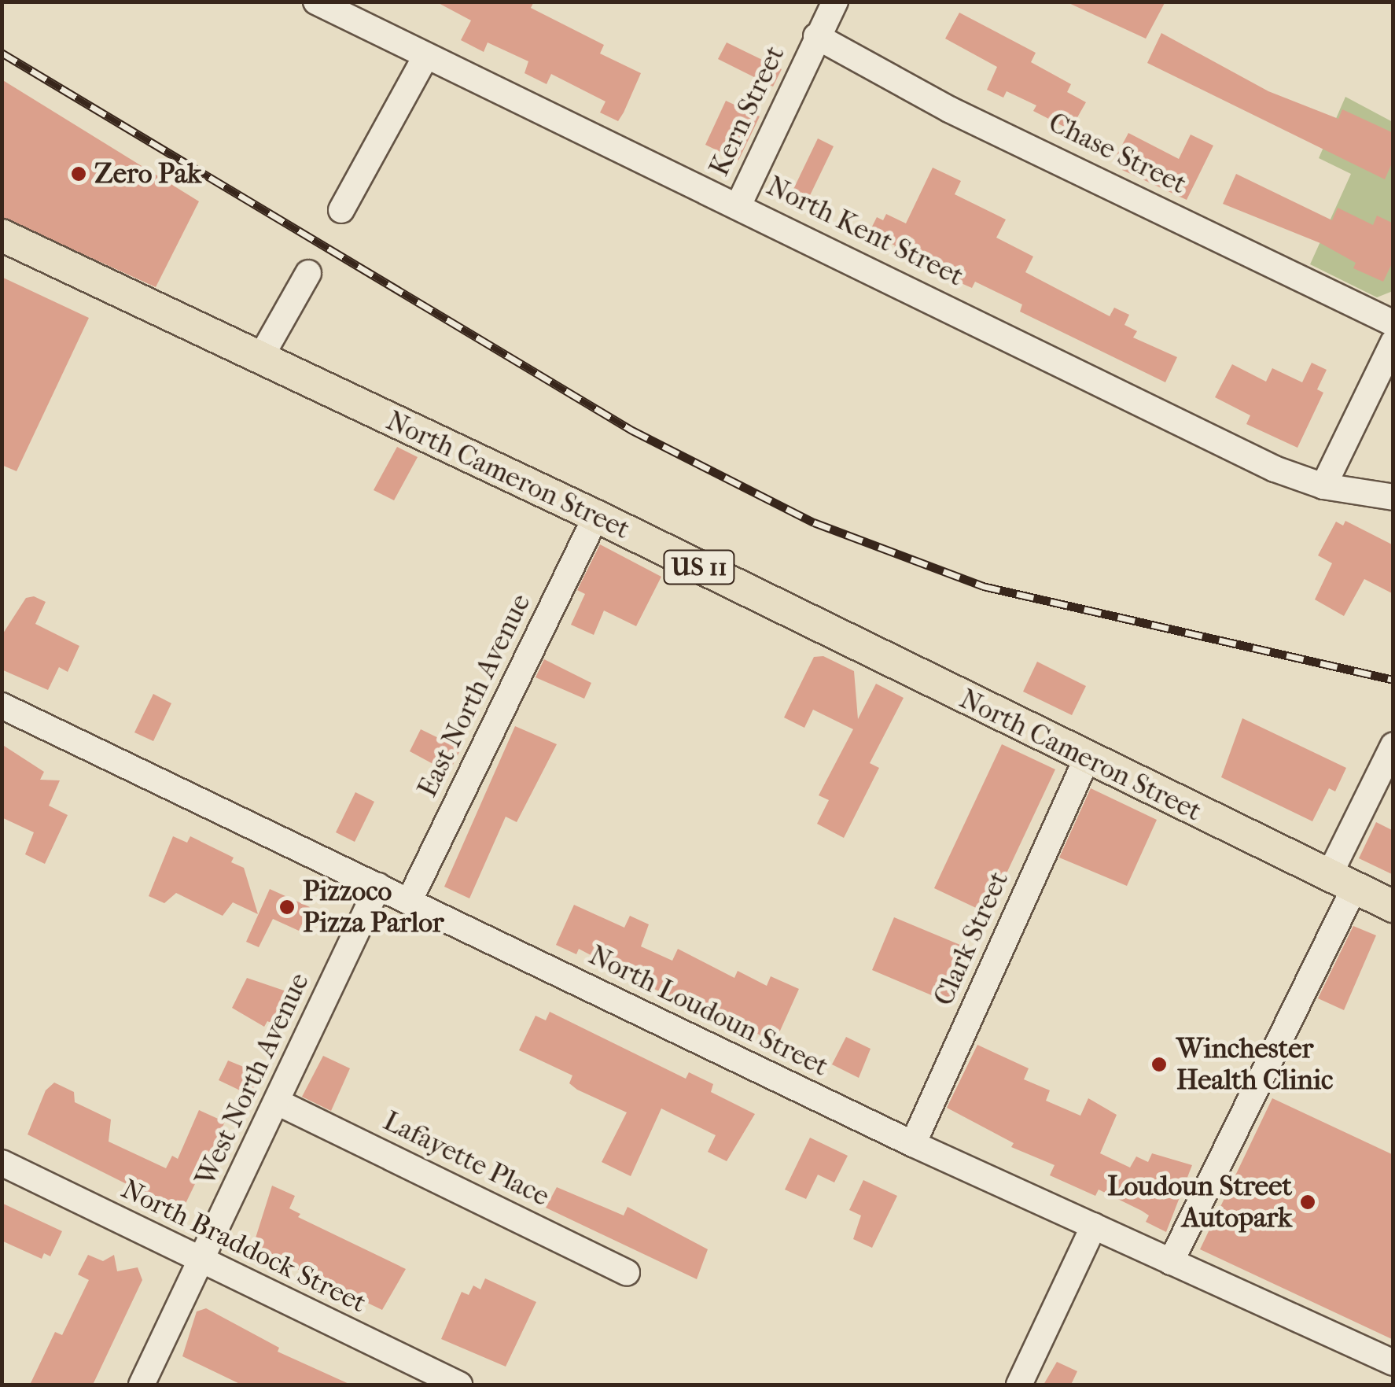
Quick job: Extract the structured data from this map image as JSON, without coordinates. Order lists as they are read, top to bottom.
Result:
{
  "streets": {
    "main road": ["North Cameron Street", "US 11"],
    "street": [
      "Kern Street",
      "Chase Street",
      "North Kent Street",
      "East North Avenue",
      "Clark Street",
      "North Loudoun Street",
      "West North Avenue",
      "Lafayette Place",
      "North Braddock Street"
    ]
  },
  "crossings": [
    ["Kern Street", "Chase Street"],
    ["Kern Street", "North Kent Street"],
    ["North Cameron Street", "East North Avenue"],
    ["North Cameron Street", "Clark Street"],
    ["East North Avenue", "North Loudoun Street"],
    ["Clark Street", "North Loudoun Street"],
    ["North Loudoun Street", "West North Avenue"],
    ["West North Avenue", "Lafayette Place"],
    ["West North Avenue", "North Braddock Street"]
  ],
  "places": [
    "Zero Pak",
    "Pizzoco Pizza Parlor",
    "Winchester Health Clinic",
    "Loudoun Street Autopark"
  ]
}
